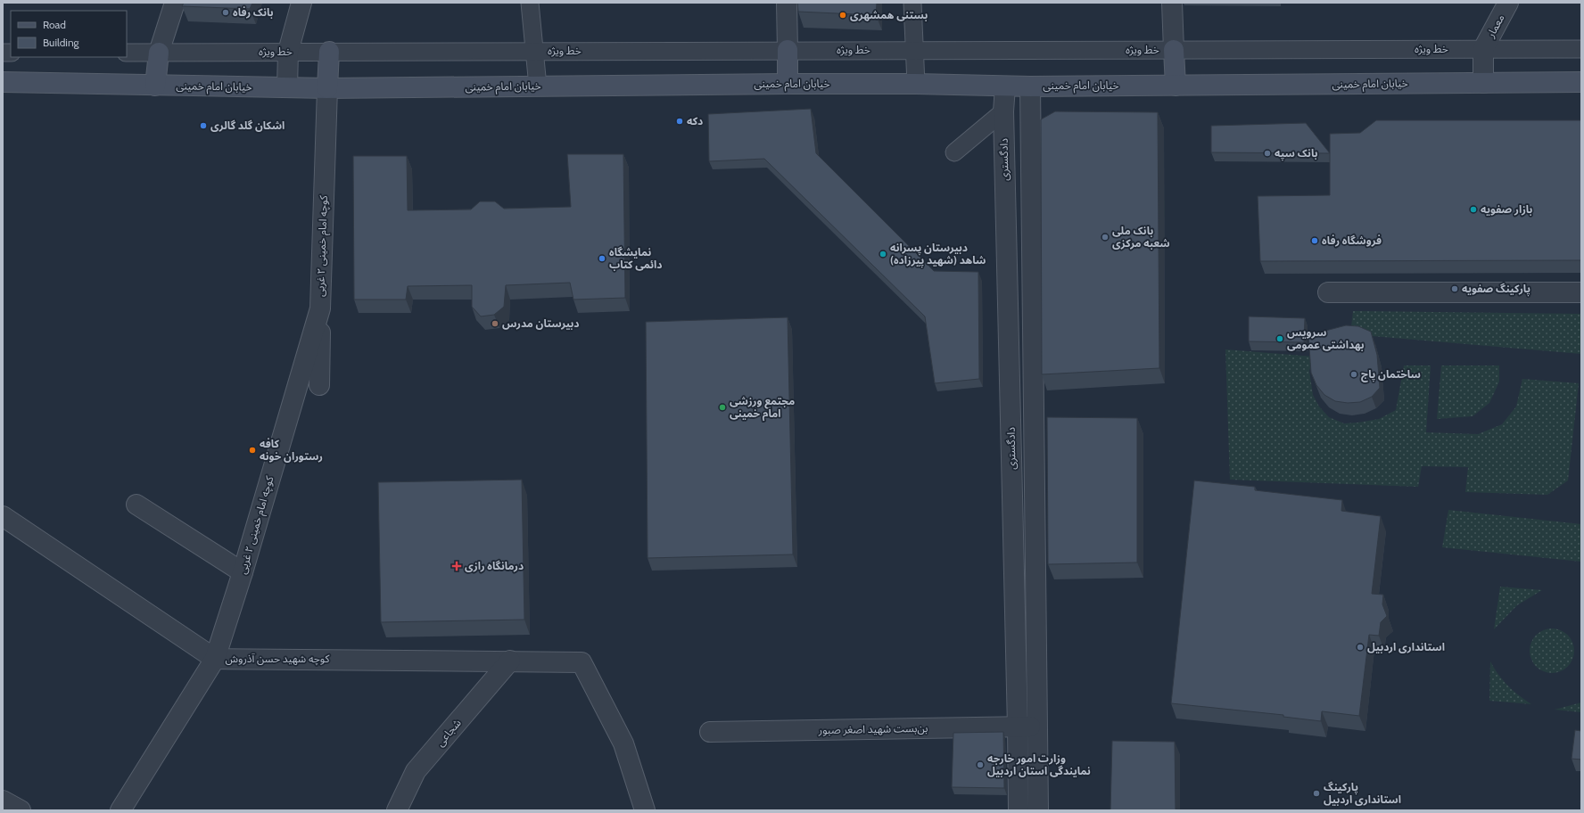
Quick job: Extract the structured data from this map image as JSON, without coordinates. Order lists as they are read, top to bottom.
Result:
{
  "streets": {
    "main road": ["خیابان امام خمینی"],
    "street": [
      "معمار",
      "دادگستری",
      "کوچه امام خمینی ۲ غربی",
      "کوچه شهید حسن آذروش",
      "بن‌بست شهید اصغر صبور",
      "شجاعی"
    ],
    "lane": ["خط ویژه"]
  },
  "crossings": [
    ["معمار", "خط ویژه"],
    ["خیابان امام خمینی", "دادگستری"],
    ["خیابان امام خمینی", "کوچه امام خمینی ۲ غربی"],
    ["دادگستری", "بن‌بست شهید اصغر صبور"],
    ["کوچه امام خمینی ۲ غربی", "کوچه شهید حسن آذروش"],
    ["کوچه شهید حسن آذروش", "شجاعی"]
  ],
  "places": {
    "other": [
      "بانک رفاه",
      "بستنی همشهری",
      "دکه",
      "اشکان گلد گالری",
      "بانک سپه",
      "بازار صفویه",
      "بانک ملی شعبه مرکزی",
      "فروشگاه رفاه",
      "دبیرستان پسرانه شاهد (شهید پیرزاده)",
      "نمایشگاه دائمی کتاب",
      "پارکینگ صفویه",
      "دبیرستان مدرس",
      "سرویس بهداشتی عمومی",
      "ساختمان پاج",
      "مجتمع ورزشی امام خمینی",
      "کافه رستوران خونه",
      "استانداری اردبیل",
      "وزارت امور خارجه نمایندگی استان اردبیل",
      "پارکینگ استانداری اردبیل"
    ],
    "health": ["درمانگاه رازی"]
  },
  "legend": ["Road", "Building"]
}
